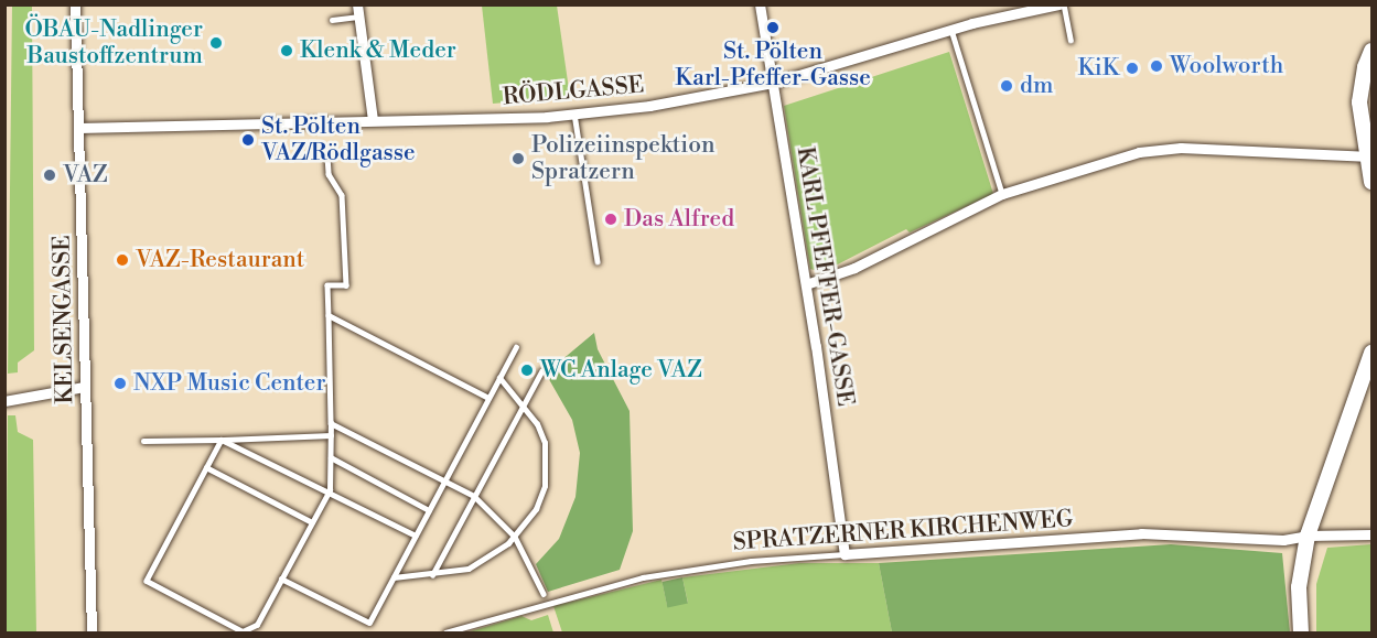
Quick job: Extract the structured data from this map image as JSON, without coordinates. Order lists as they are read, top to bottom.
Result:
{
  "streets": {
    "street": [
      "RÖDLGASSE",
      "KARL PFEFFER-GASSE",
      "KELSENGASSE",
      "SPRATZERNER KIRCHENWEG"
    ]
  },
  "crossings": [
    ["RÖDLGASSE", "KARL PFEFFER-GASSE"],
    ["RÖDLGASSE", "KELSENGASSE"],
    ["KARL PFEFFER-GASSE", "SPRATZERNER KIRCHENWEG"]
  ],
  "places": [
    "St. Pölten Karl-Pfeffer-Gasse",
    "ÖBAU-Nadlinger Baustoffzentrum",
    "Klenk & Meder",
    "Woolworth",
    "KiK",
    "dm",
    "St. Pölten VAZ/Rödlgasse",
    "Polizeiinspektion Spratzern",
    "VAZ",
    "Das Alfred",
    "VAZ-Restaurant",
    "WC Anlage VAZ",
    "NXP Music Center"
  ]
}
